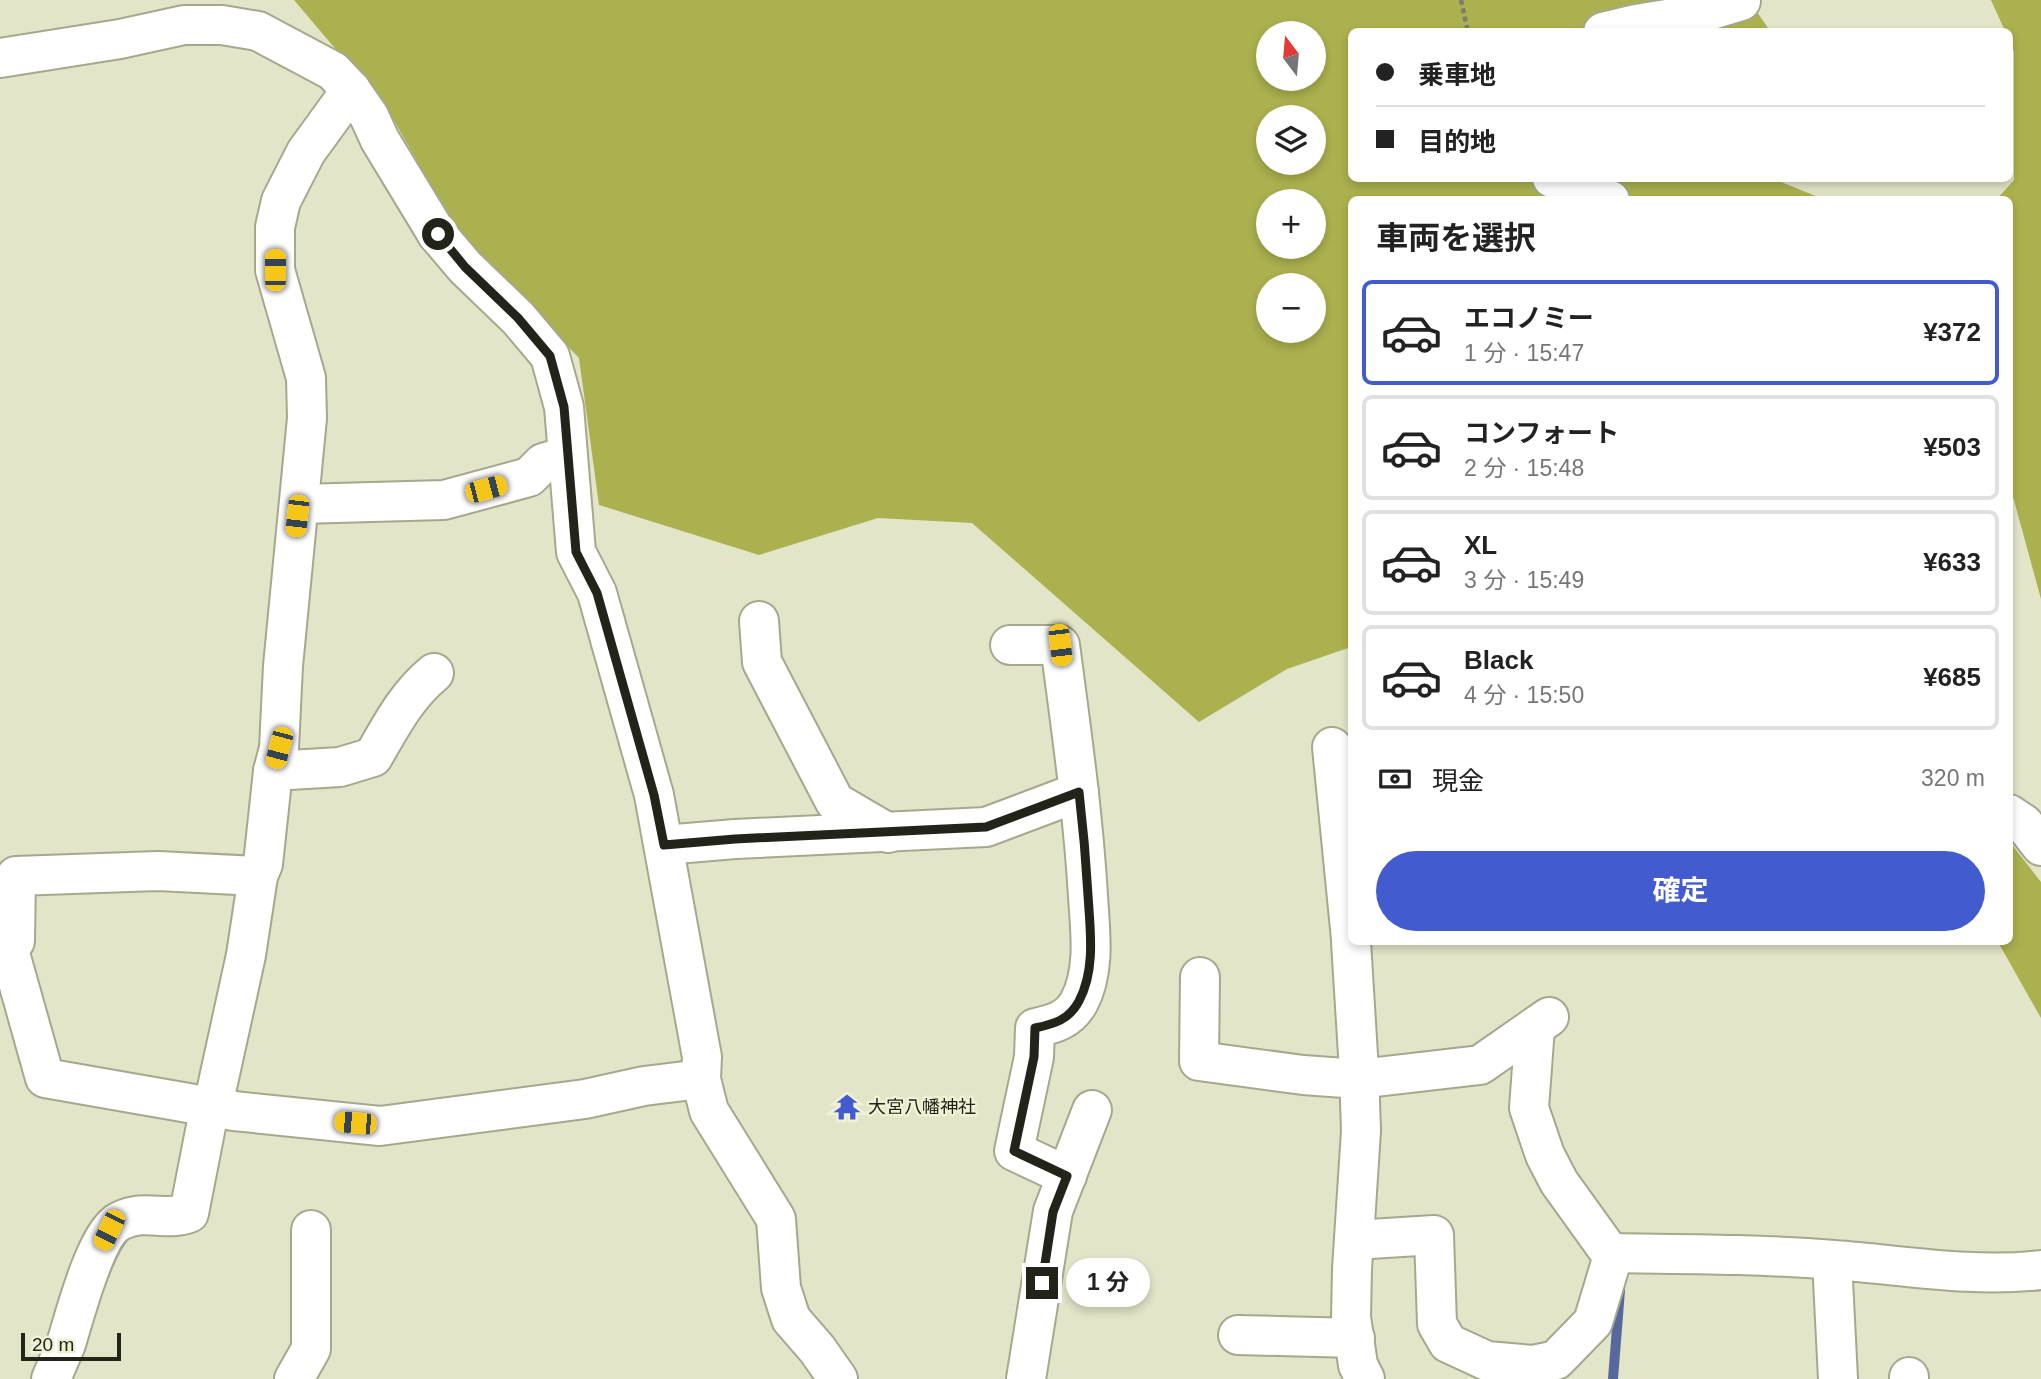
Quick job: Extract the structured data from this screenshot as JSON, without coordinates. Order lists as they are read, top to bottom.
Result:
{
  "places": {
    "temple": ["大宮八幡神社"]
  },
  "scale_bar": "20 m",
  "north": "top",
  "page": {
    "map_buttons": ["+", "−"],
    "banner": ["乗車地", "目的地"],
    "heading": "車両を選択",
    "list": [
      {
        "name": "エコノミー",
        "note": "1 分 · 15:47",
        "value": "¥372"
      },
      {
        "name": "コンフォート",
        "note": "2 分 · 15:48",
        "value": "¥503"
      },
      {
        "name": "XL",
        "note": "3 分 · 15:49",
        "value": "¥633"
      },
      {
        "name": "Black",
        "note": "4 分 · 15:50",
        "value": "¥685"
      }
    ],
    "pay": ["現金", "320 m"],
    "buttons": "確定",
    "bubble": "1 分",
    "scale": "20 m"
  }
}
